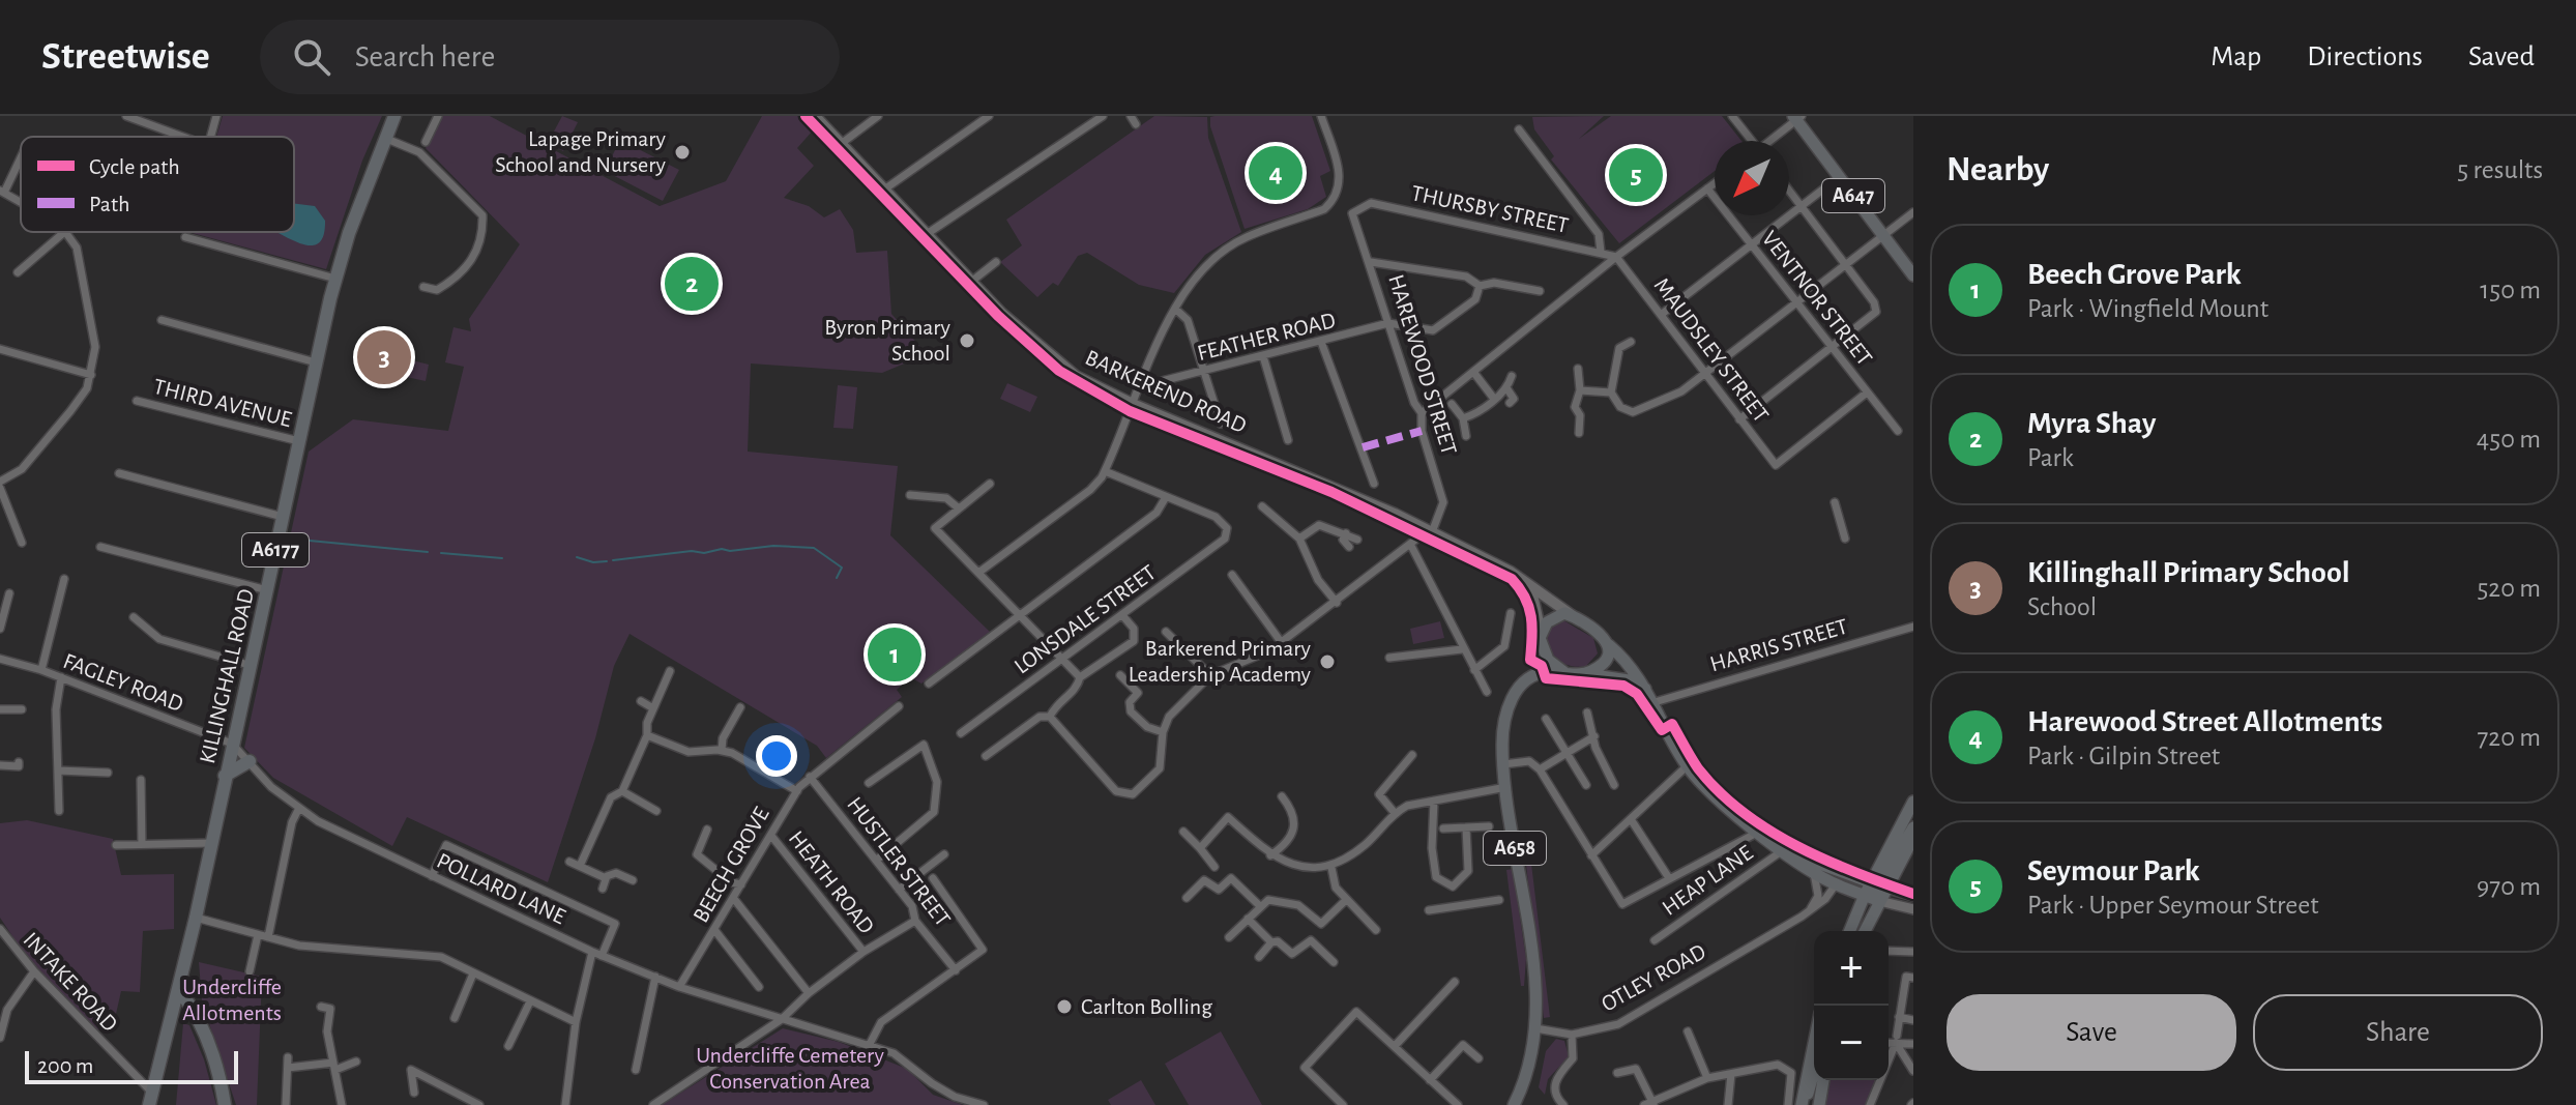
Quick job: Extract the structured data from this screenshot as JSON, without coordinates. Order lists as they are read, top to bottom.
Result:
{
  "streets": {
    "highway": ["A6177", "KILLINGHALL ROAD"],
    "main road": ["A647", "BARKEREND ROAD", "A658"],
    "street": [
      "THURSBY STREET",
      "VENTNOR STREET",
      "FEATHER ROAD",
      "MAUDSLEY STREET",
      "HAREWOOD STREET",
      "THIRD AVENUE",
      "LONSDALE STREET",
      "HARRIS STREET",
      "FAGLEY ROAD",
      "HUSTLER STREET",
      "BEECH GROVE",
      "HEAP LANE",
      "HEATH ROAD",
      "POLLARD LANE",
      "OTLEY ROAD",
      "INTAKE ROAD"
    ]
  },
  "crossings": [
    ["THURSBY STREET", "MAUDSLEY STREET"],
    ["THURSBY STREET", "HAREWOOD STREET"],
    ["VENTNOR STREET", "MAUDSLEY STREET"],
    ["FEATHER ROAD", "HAREWOOD STREET"],
    ["HAREWOOD STREET", "BARKEREND ROAD"],
    ["BARKEREND ROAD", "A658"],
    ["THIRD AVENUE", "KILLINGHALL ROAD"],
    ["KILLINGHALL ROAD", "FAGLEY ROAD"],
    ["KILLINGHALL ROAD", "POLLARD LANE"],
    ["KILLINGHALL ROAD", "INTAKE ROAD"],
    ["FAGLEY ROAD", "POLLARD LANE"],
    ["A658", "OTLEY ROAD"],
    ["HUSTLER STREET", "BEECH GROVE"],
    ["BEECH GROVE", "HEATH ROAD"],
    ["BEECH GROVE", "POLLARD LANE"]
  ],
  "parks": ["Undercliffe Allotments", "Undercliffe Cemetery Conservation Area"],
  "places": [
    "Lapage Primary School and Nursery",
    "Byron Primary School",
    "Barkerend Primary Leadership Academy",
    "Carlton Bolling"
  ],
  "legend": ["Cycle path", "Path"],
  "scale_bar": "200 m",
  "north": "bottom left",
  "page": {
    "header": "Streetwise",
    "search": "Search here",
    "nav": ["Map", "Directions", "Saved"],
    "heading": ["Nearby", "5 results"],
    "pins": [
      "4",
      "5",
      "2",
      "3",
      "1"
    ],
    "list": [
      {
        "mark": "1",
        "name": "Beech Grove Park",
        "note": "Park · Wingfield Mount",
        "value": "150 m"
      },
      {
        "mark": "2",
        "name": "Myra Shay",
        "note": "Park",
        "value": "450 m"
      },
      {
        "mark": "3",
        "name": "Killinghall Primary School",
        "note": "School",
        "value": "520 m"
      },
      {
        "mark": "4",
        "name": "Harewood Street Allotments",
        "note": "Park · Gilpin Street",
        "value": "720 m"
      },
      {
        "mark": "5",
        "name": "Seymour Park",
        "note": "Park · Upper Seymour Street",
        "value": "970 m"
      }
    ],
    "map_buttons": ["+", "−"],
    "buttons": ["Save", "Share"],
    "scale": "200 m"
  }
}
